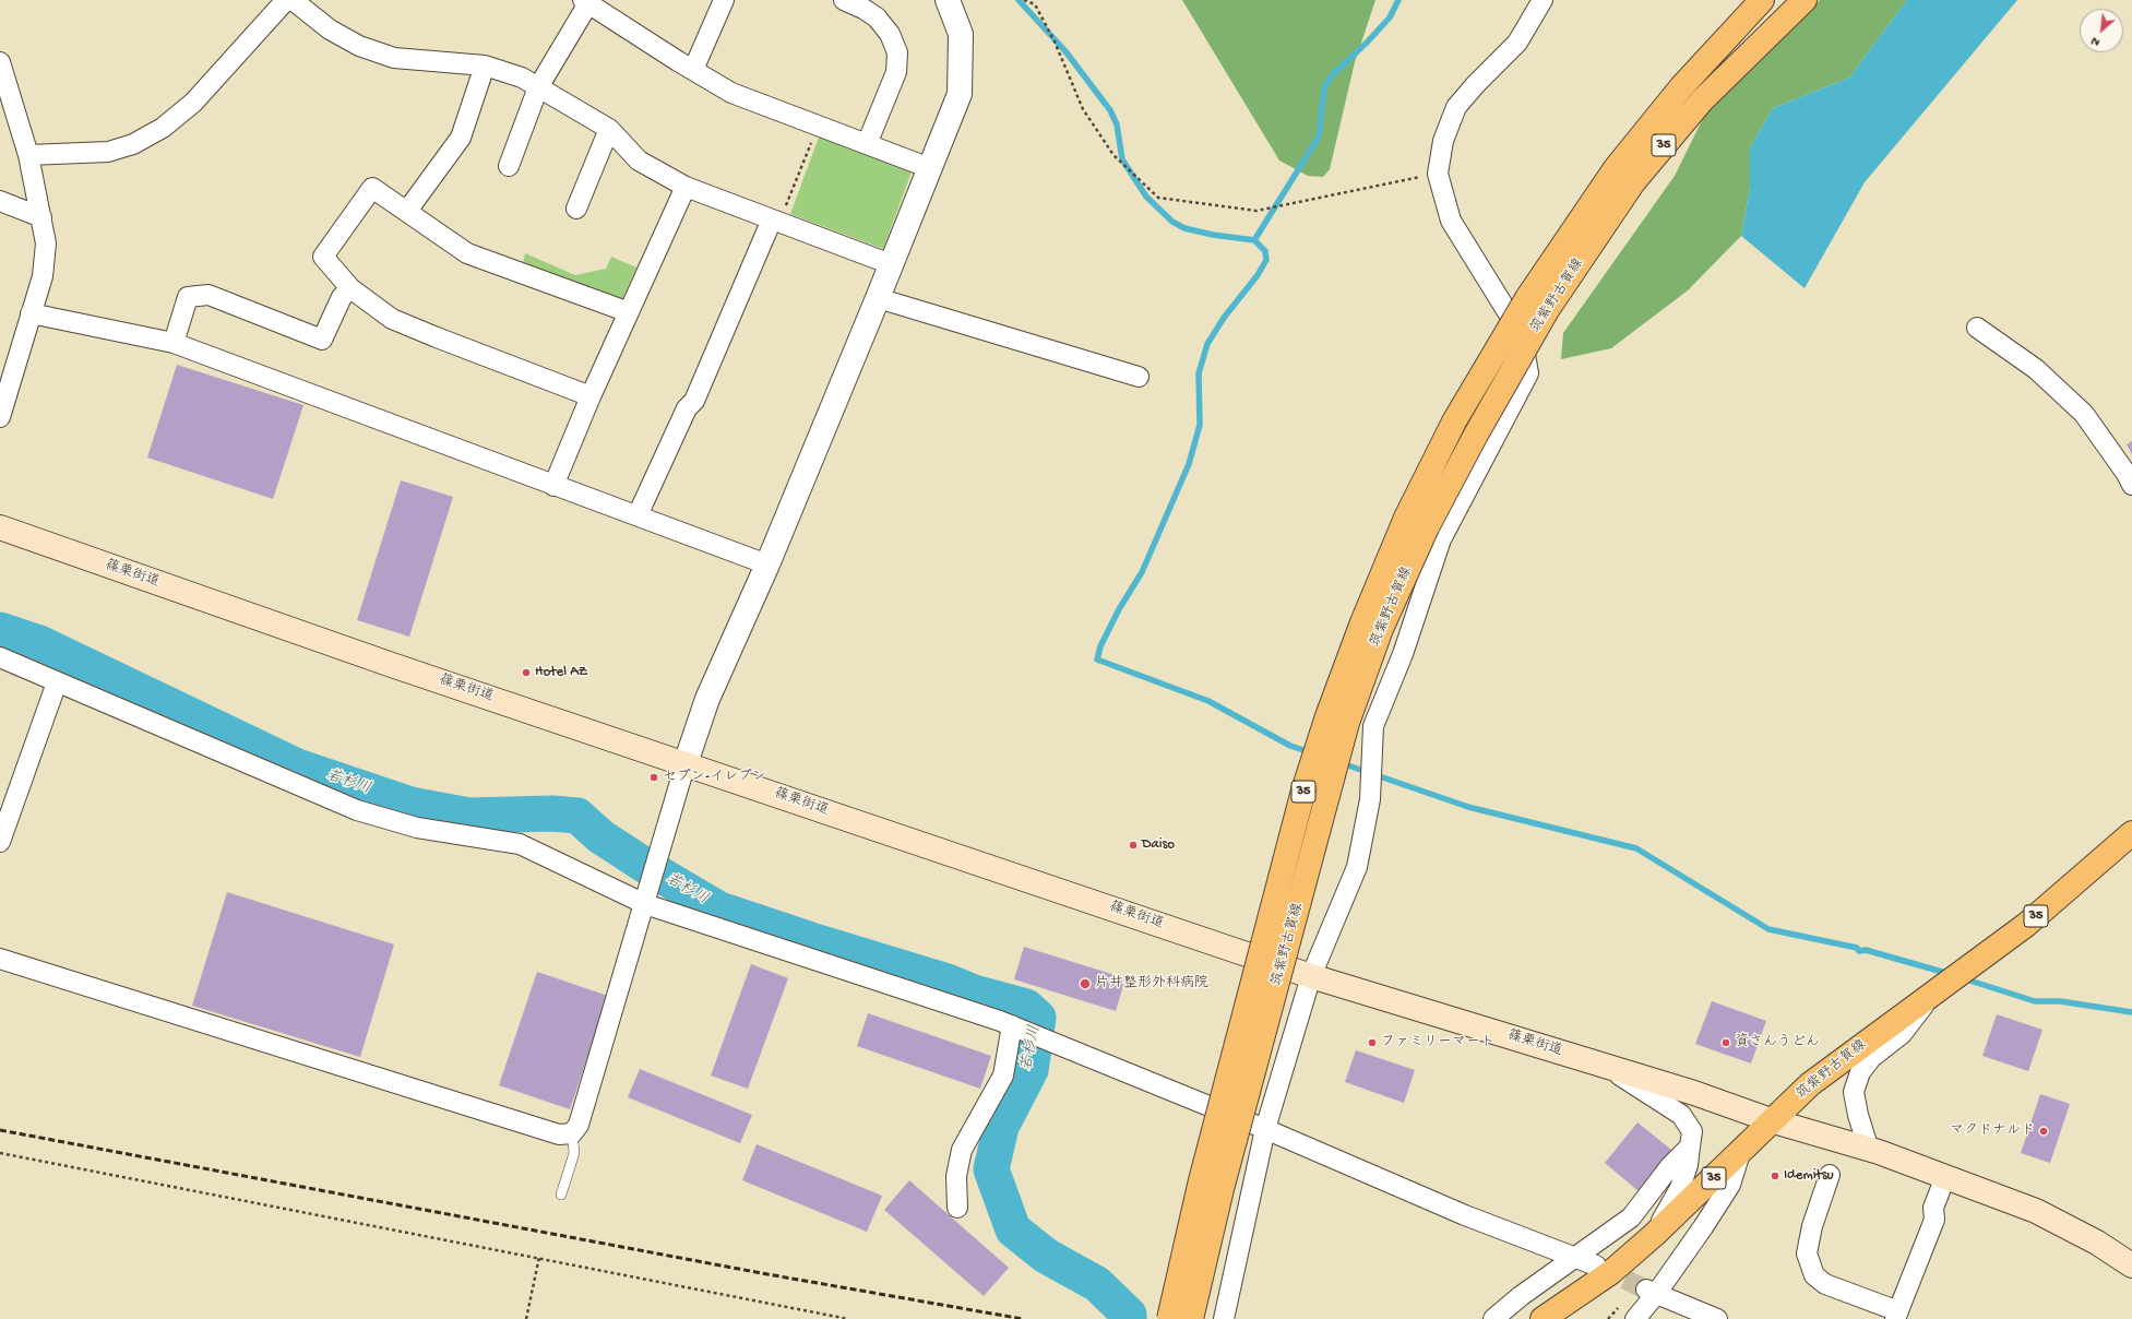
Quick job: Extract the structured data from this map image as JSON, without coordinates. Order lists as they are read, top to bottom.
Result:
{
  "streets": {
    "main road": ["35", "筑紫野古賀線", "篠栗街道"]
  },
  "crossings": [
    ["筑紫野古賀線", "篠栗街道"]
  ],
  "water": ["若杉川"],
  "places": [
    "Hotel AZ",
    "セブン-イレブン",
    "Daiso",
    "片井整形外科病院",
    "ファミリーマート",
    "資さんうどん",
    "マクドナルド",
    "Idemitsu"
  ],
  "north": "bottom left"
}
